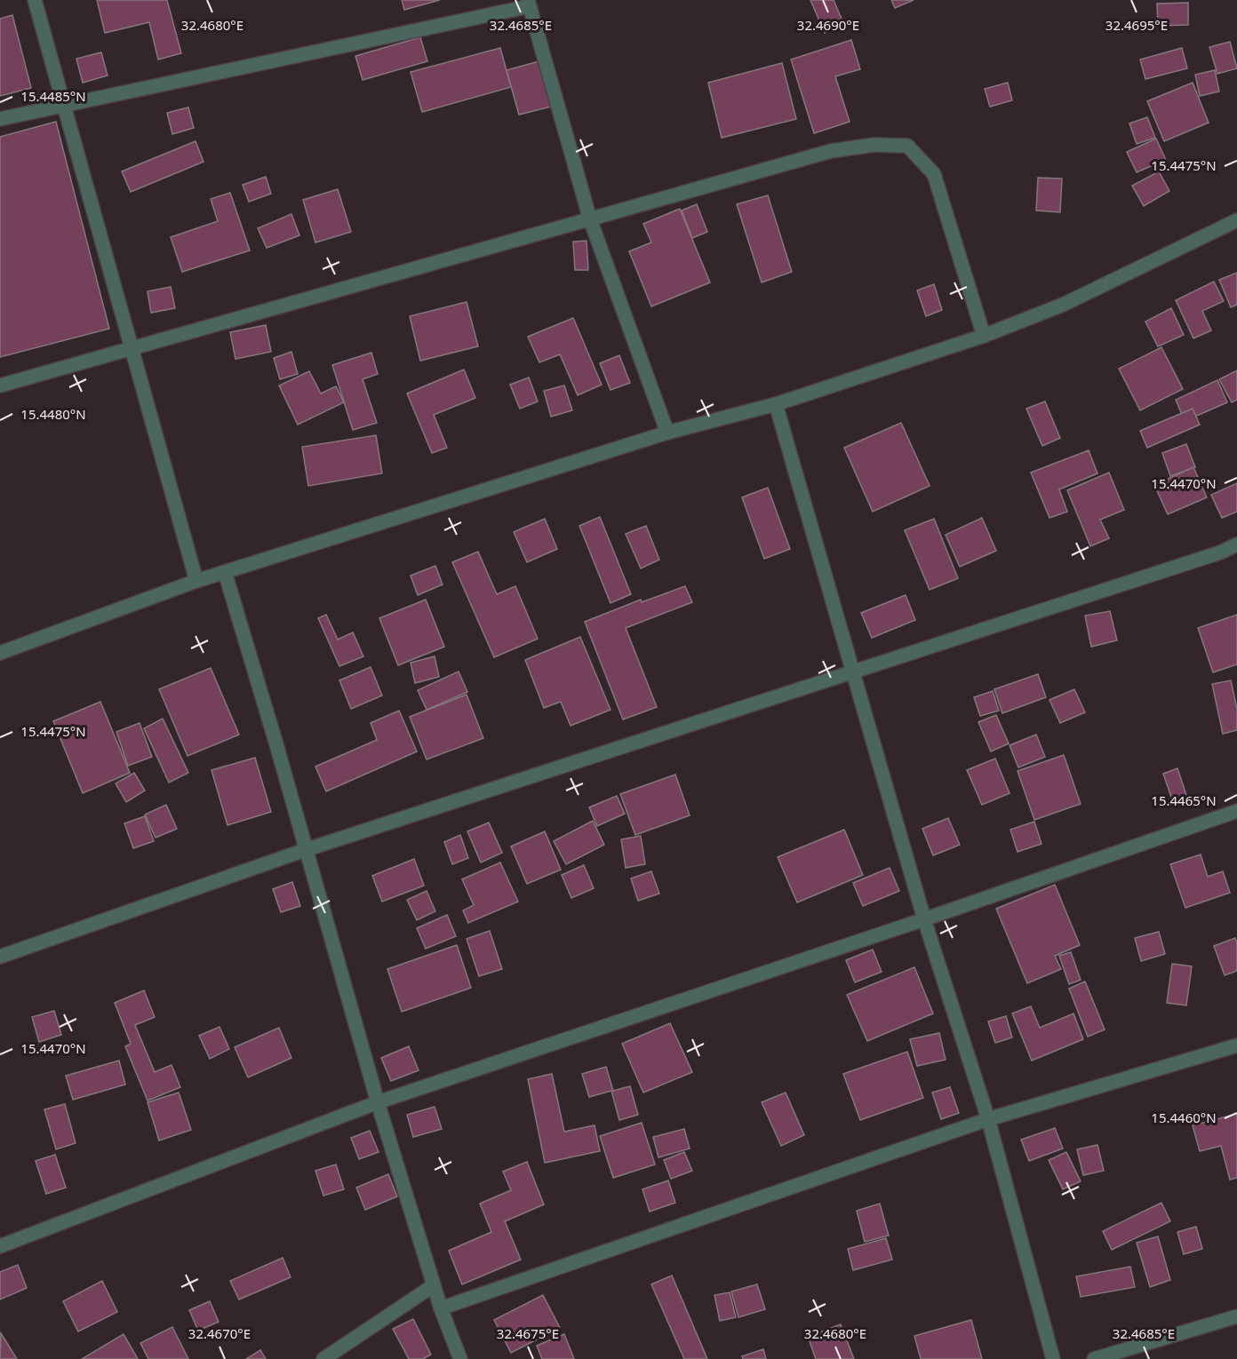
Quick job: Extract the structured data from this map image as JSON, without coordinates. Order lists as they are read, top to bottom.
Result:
{
  "coordinates": [
    "32.4680°E",
    "32.4685°E",
    "32.4690°E",
    "32.4695°E",
    "15.4485°N",
    "15.4475°N",
    "15.4480°N",
    "15.4470°N",
    "15.4465°N",
    "15.4460°N",
    "32.4675°E",
    "32.4670°E"
  ]
}
